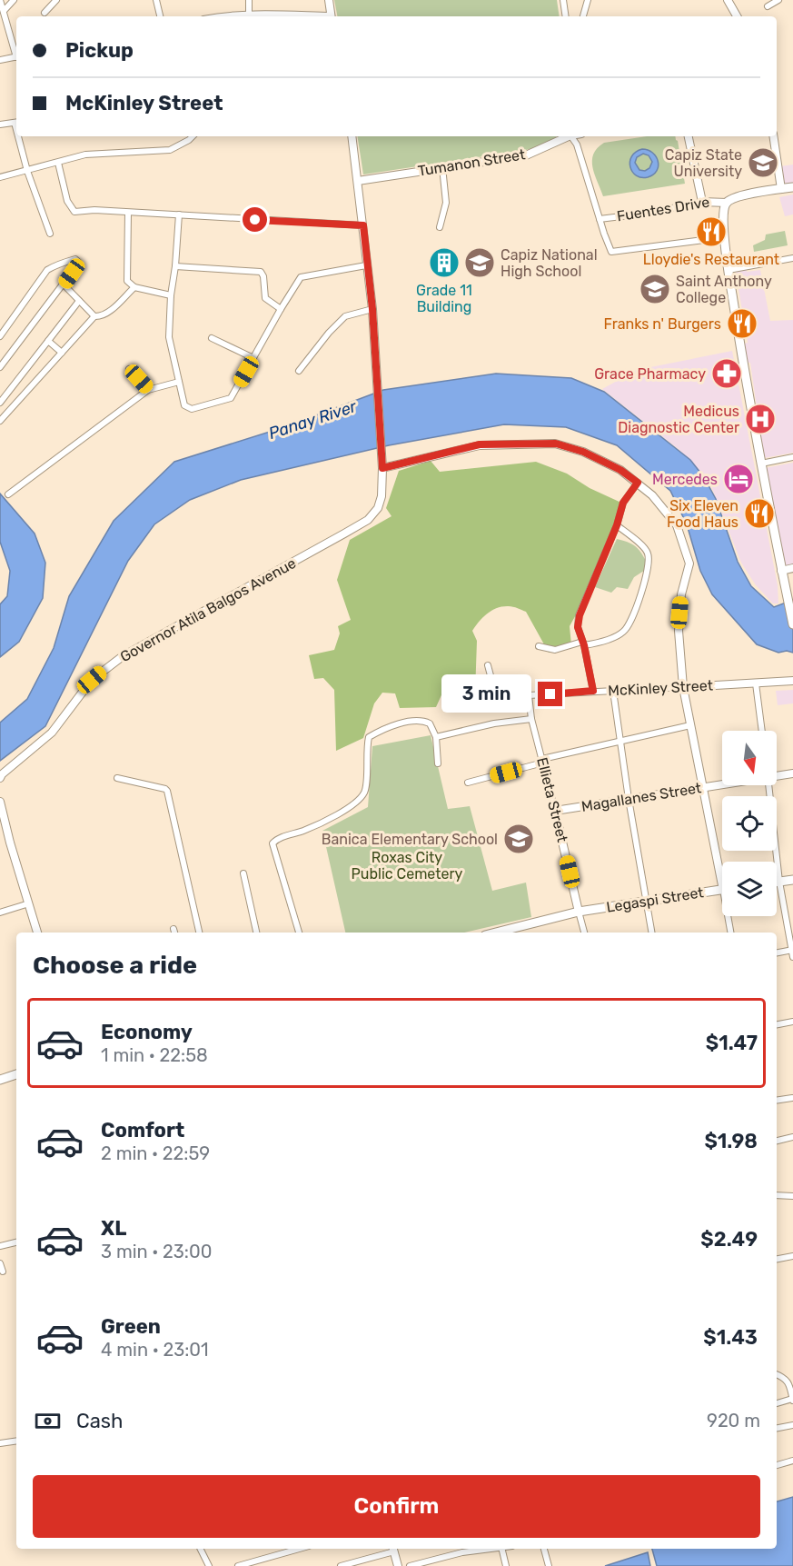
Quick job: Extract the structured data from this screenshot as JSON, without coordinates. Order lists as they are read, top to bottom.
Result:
{
  "streets": {
    "main road": ["Fuentes Drive", "Legaspi Street"],
    "street": [
      "Tumanon Street",
      "Governor Atila Balgos Avenue",
      "McKinley Street",
      "Magallanes Street",
      "Ellieta Street"
    ]
  },
  "crossings": [
    ["Tumanon Street", "Governor Atila Balgos Avenue"],
    ["McKinley Street", "Ellieta Street"],
    ["Magallanes Street", "Ellieta Street"],
    ["Ellieta Street", "Legaspi Street"]
  ],
  "water": ["Panay River"],
  "parks": ["Roxas City Public Cemetery"],
  "places": {
    "school or university": [
      "Capiz State University",
      "Capiz National High School",
      "Saint Anthony College",
      "Banica Elementary School"
    ],
    "restaurant": ["Lloydie's Restaurant", "Franks n' Burgers", "Six Eleven Food Haus"],
    "building": ["Grade 11 Building"],
    "pharmacy": ["Grace Pharmacy"],
    "hospital": ["Medicus Diagnostic Center"],
    "hotel": ["Mercedes"]
  },
  "north": "bottom",
  "page": {
    "banner": ["Pickup", "McKinley Street"],
    "bubble": "3 min",
    "heading": "Choose a ride",
    "list": [
      {
        "name": "Economy",
        "note": "1 min · 22:58",
        "value": "$1.47"
      },
      {
        "name": "Comfort",
        "note": "2 min · 22:59",
        "value": "$1.98"
      },
      {
        "name": "XL",
        "note": "3 min · 23:00",
        "value": "$2.49"
      },
      {
        "name": "Green",
        "note": "4 min · 23:01",
        "value": "$1.43"
      }
    ],
    "pay": ["Cash", "920 m"],
    "buttons": "Confirm"
  }
}
